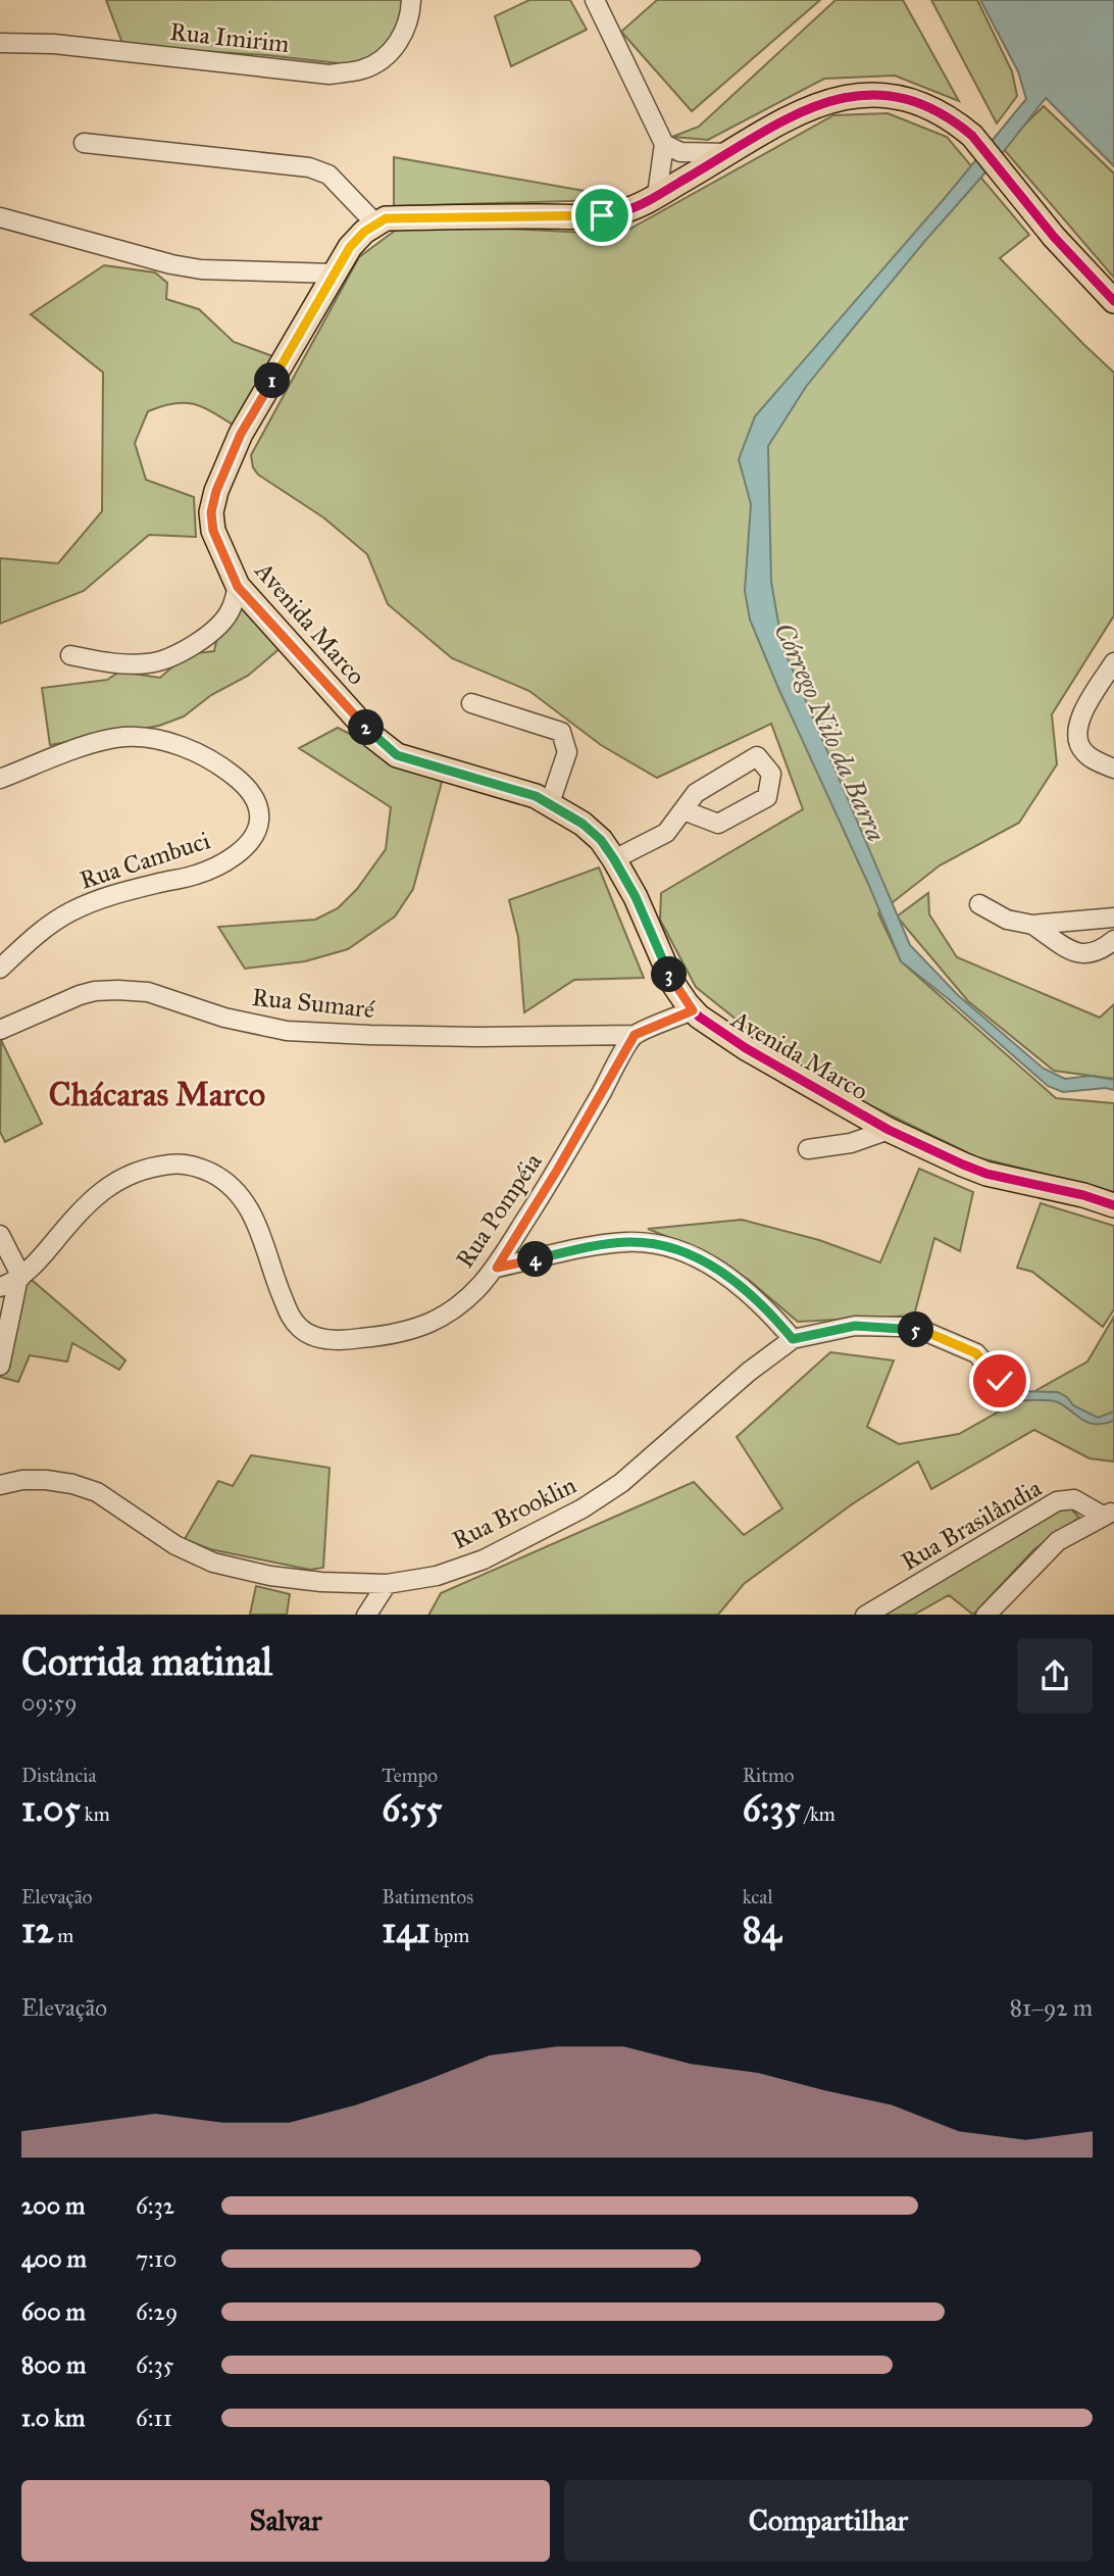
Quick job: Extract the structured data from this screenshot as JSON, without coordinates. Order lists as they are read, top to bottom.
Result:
{
  "streets": {
    "main road": ["Avenida Marco"],
    "street": [
      "Rua Imirim",
      "Rua Cambuci",
      "Rua Sumaré",
      "Rua Pompéia",
      "Rua Brooklin",
      "Rua Brasilândia"
    ]
  },
  "crossings": [
    ["Rua Sumaré", "Rua Pompéia"]
  ],
  "districts": ["Chácaras Marco"],
  "water": ["Córrego Nilo da Barra"],
  "page": {
    "pins": [
      "1",
      "2",
      "3",
      "4",
      "5"
    ],
    "heading": ["Corrida matinal", "09:59"],
    "stats": [
      ["Distância", "1.05 km"],
      ["Tempo", "6:55"],
      ["Ritmo", "6:35 /km"],
      ["Elevação", "12 m"],
      ["Batimentos", "141 bpm"],
      ["kcal", "84"]
    ],
    "chart": ["Elevação", "81–92 m"],
    "list": [
      {
        "name": "200 m",
        "note": "6:32"
      },
      {
        "name": "400 m",
        "note": "7:10"
      },
      {
        "name": "600 m",
        "note": "6:29"
      },
      {
        "name": "800 m",
        "note": "6:35"
      },
      {
        "name": "1.0 km",
        "note": "6:11"
      }
    ],
    "buttons": ["Salvar", "Compartilhar"]
  }
}
